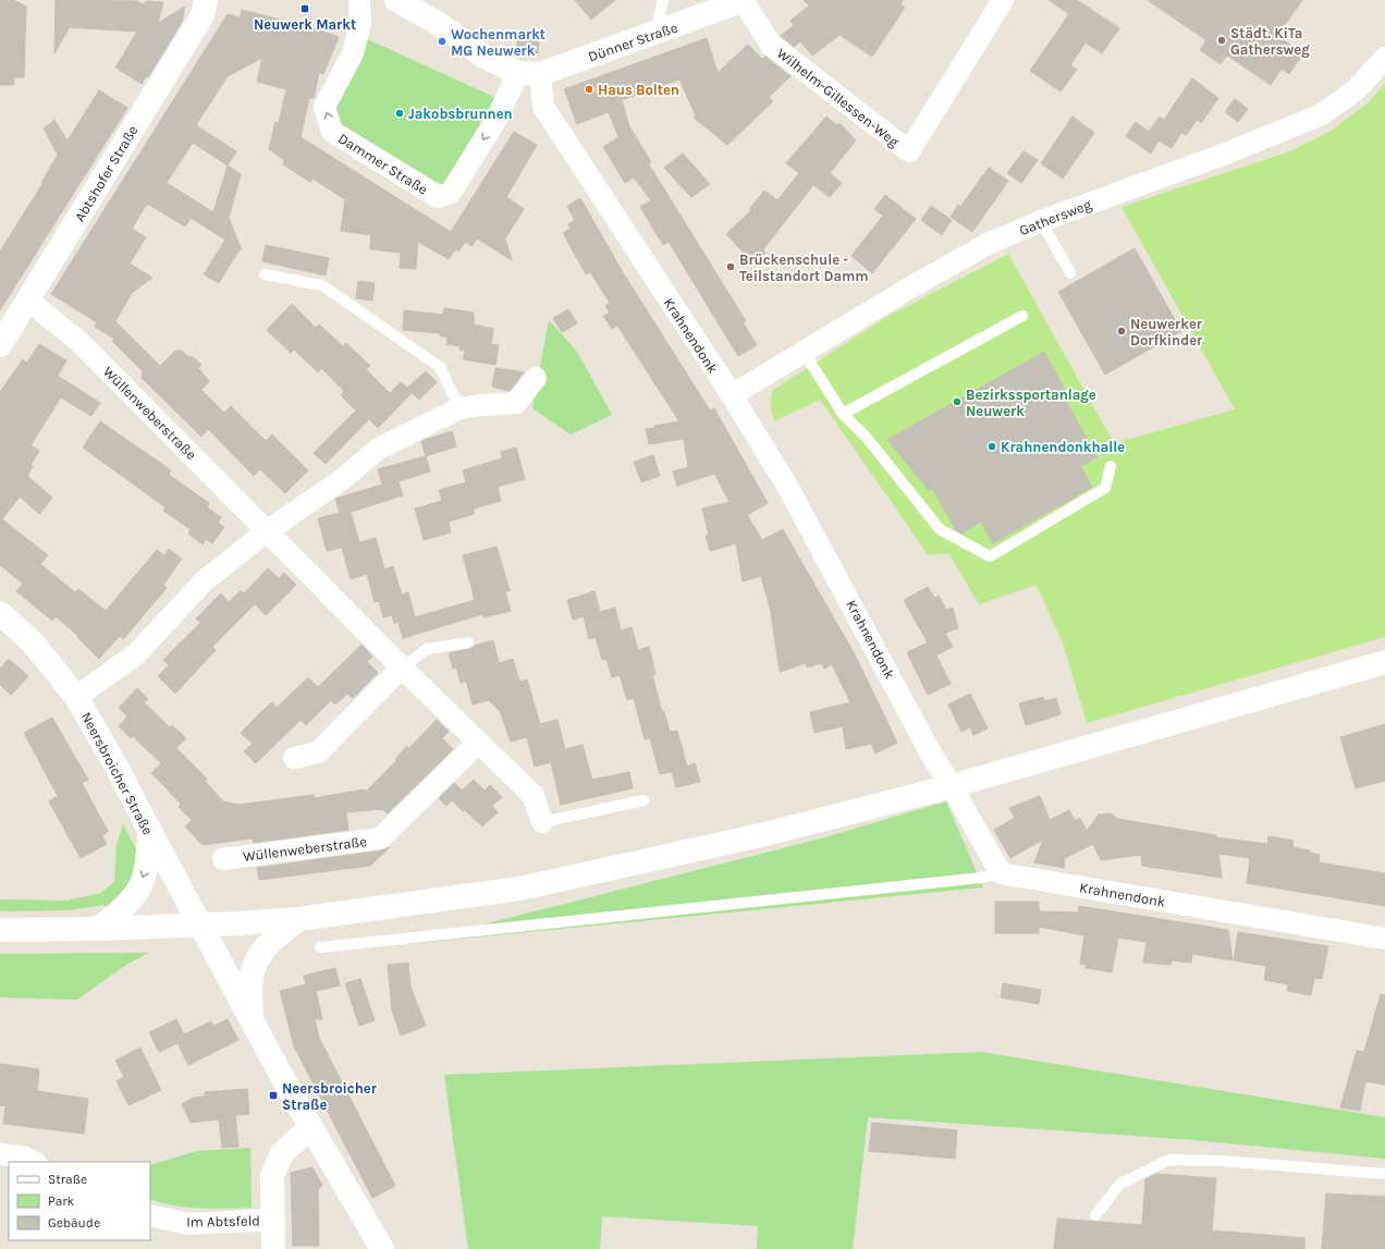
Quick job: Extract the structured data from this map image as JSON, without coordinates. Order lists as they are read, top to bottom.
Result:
{
  "streets": {
    "street": [
      "Dünner Straße",
      "Wilhelm-Gillessen-Weg",
      "Dammer Straße",
      "Abtshofer Straße",
      "Gathersweg",
      "Krahnendonk",
      "Wüllenweberstraße",
      "Neersbroicher Straße",
      "Im Abtsfeld"
    ]
  },
  "crossings": [
    ["Dünner Straße", "Wilhelm-Gillessen-Weg"],
    ["Dünner Straße", "Dammer Straße"],
    ["Dünner Straße", "Krahnendonk"],
    ["Dammer Straße", "Krahnendonk"],
    ["Abtshofer Straße", "Wüllenweberstraße"],
    ["Gathersweg", "Krahnendonk"]
  ],
  "places": {
    "transit": ["Neuwerk Markt", "Neersbroicher Straße"],
    "other": [
      "Städt. KiTa Gathersweg",
      "Wochenmarkt MG Neuwerk",
      "Haus Bolten",
      "Jakobsbrunnen",
      "Brückenschule - Teilstandort Damm",
      "Neuwerker Dorfkinder",
      "Bezirkssportanlage Neuwerk",
      "Krahnendonkhalle"
    ]
  },
  "legend": ["Straße", "Park", "Gebäude"]
}
